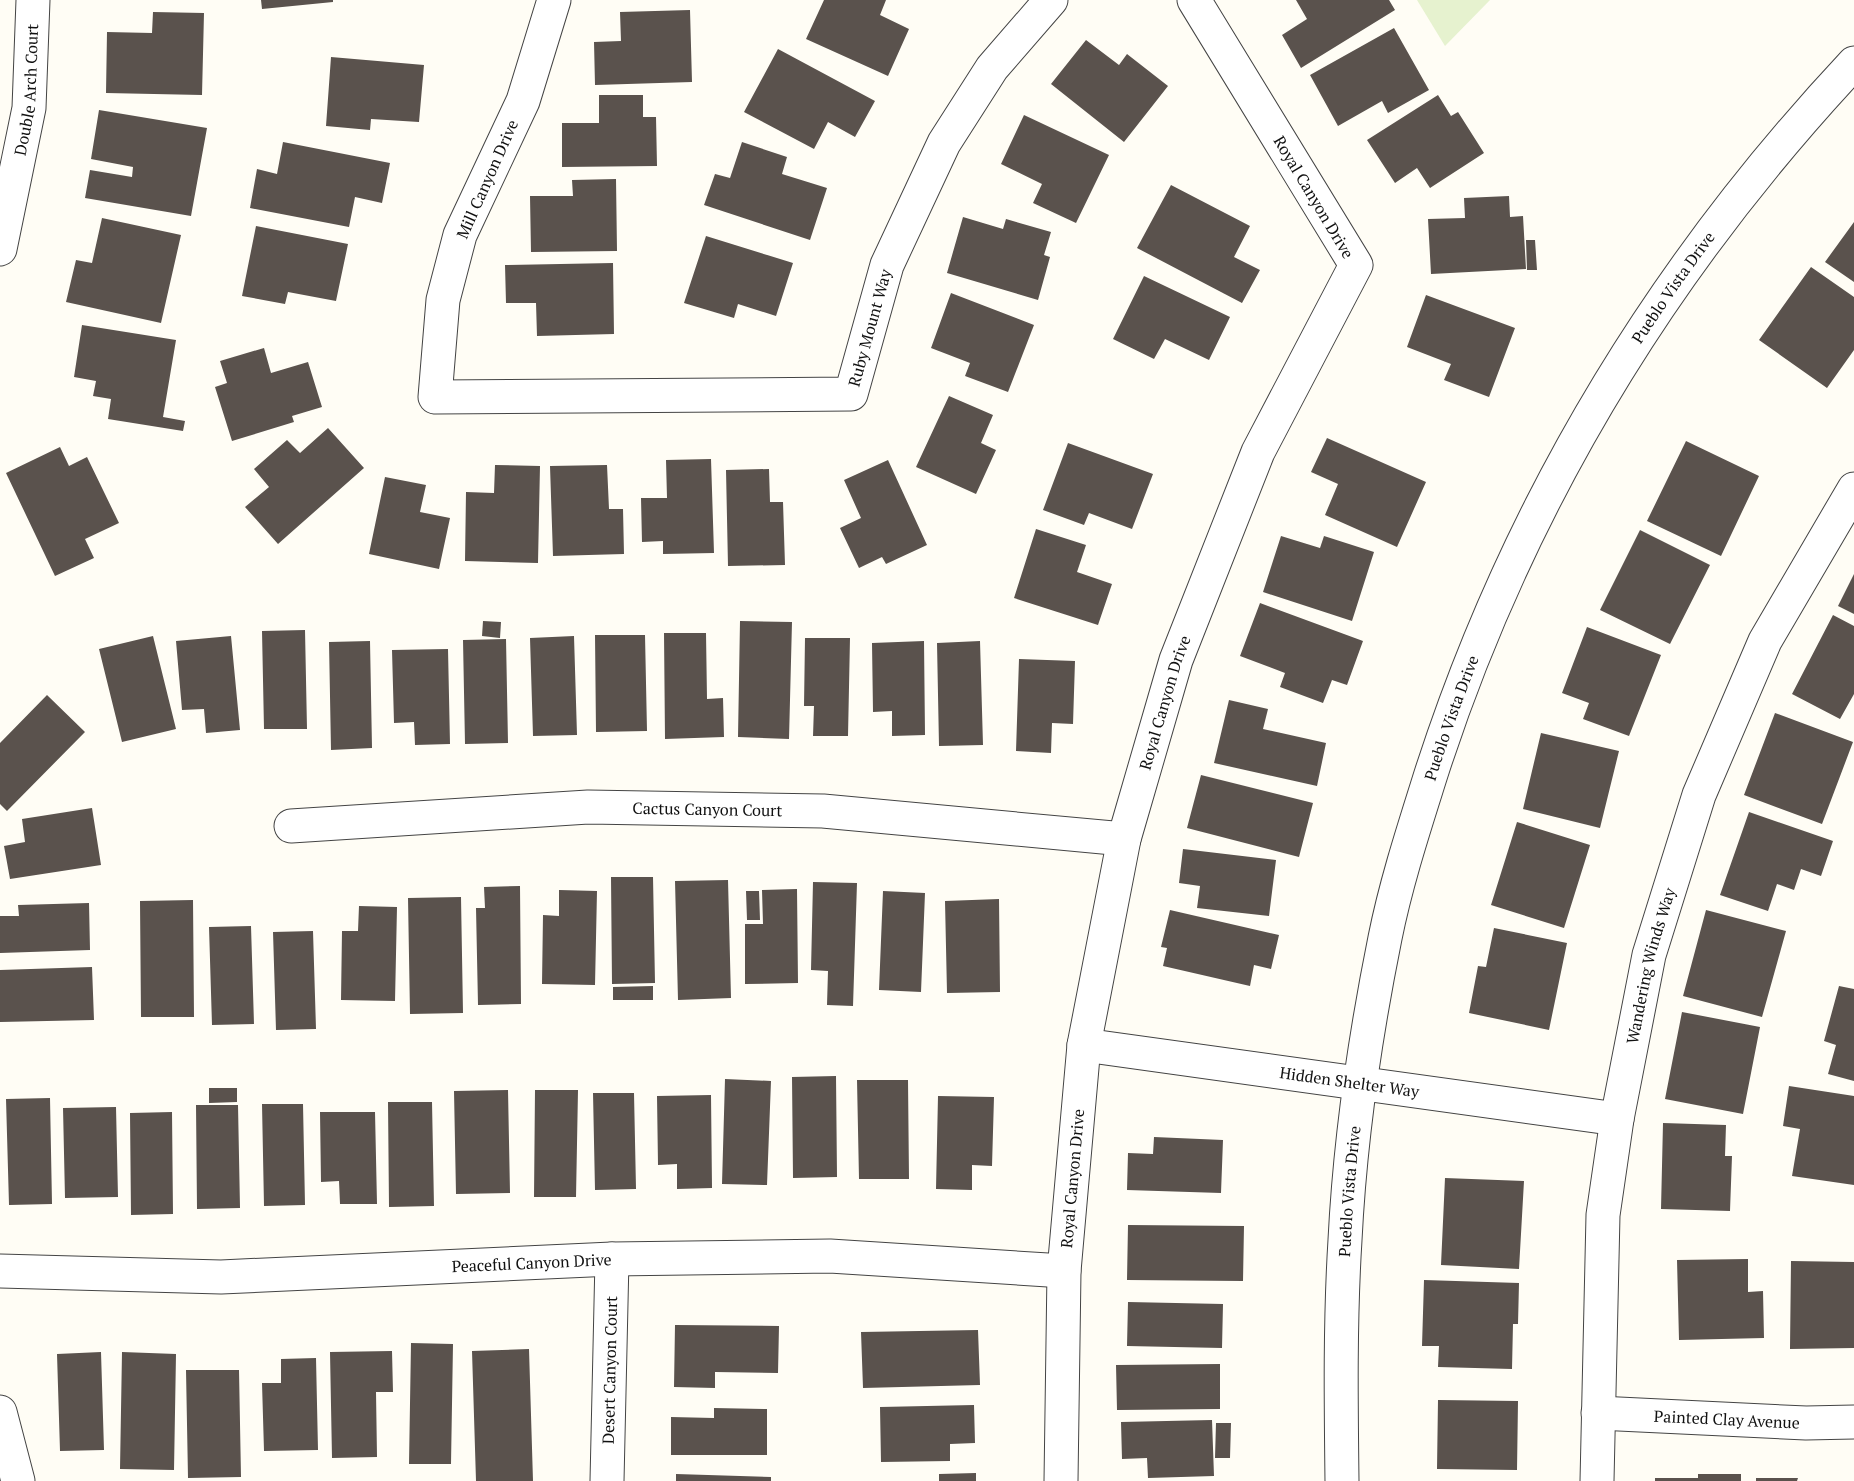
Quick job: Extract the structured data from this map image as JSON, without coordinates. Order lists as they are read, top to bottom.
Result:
{
  "streets": {
    "street": [
      "Double Arch Court",
      "Mill Canyon Drive",
      "Royal Canyon Drive",
      "Pueblo Vista Drive",
      "Ruby Mount Way",
      "Cactus Canyon Court",
      "Wandering Winds Way",
      "Hidden Shelter Way",
      "Peaceful Canyon Drive",
      "Desert Canyon Court",
      "Painted Clay Avenue"
    ]
  },
  "crossings": [
    ["Mill Canyon Drive", "Ruby Mount Way"],
    ["Royal Canyon Drive", "Cactus Canyon Court"],
    ["Royal Canyon Drive", "Hidden Shelter Way"],
    ["Royal Canyon Drive", "Peaceful Canyon Drive"],
    ["Pueblo Vista Drive", "Hidden Shelter Way"],
    ["Wandering Winds Way", "Hidden Shelter Way"],
    ["Wandering Winds Way", "Painted Clay Avenue"],
    ["Peaceful Canyon Drive", "Desert Canyon Court"]
  ]
}
